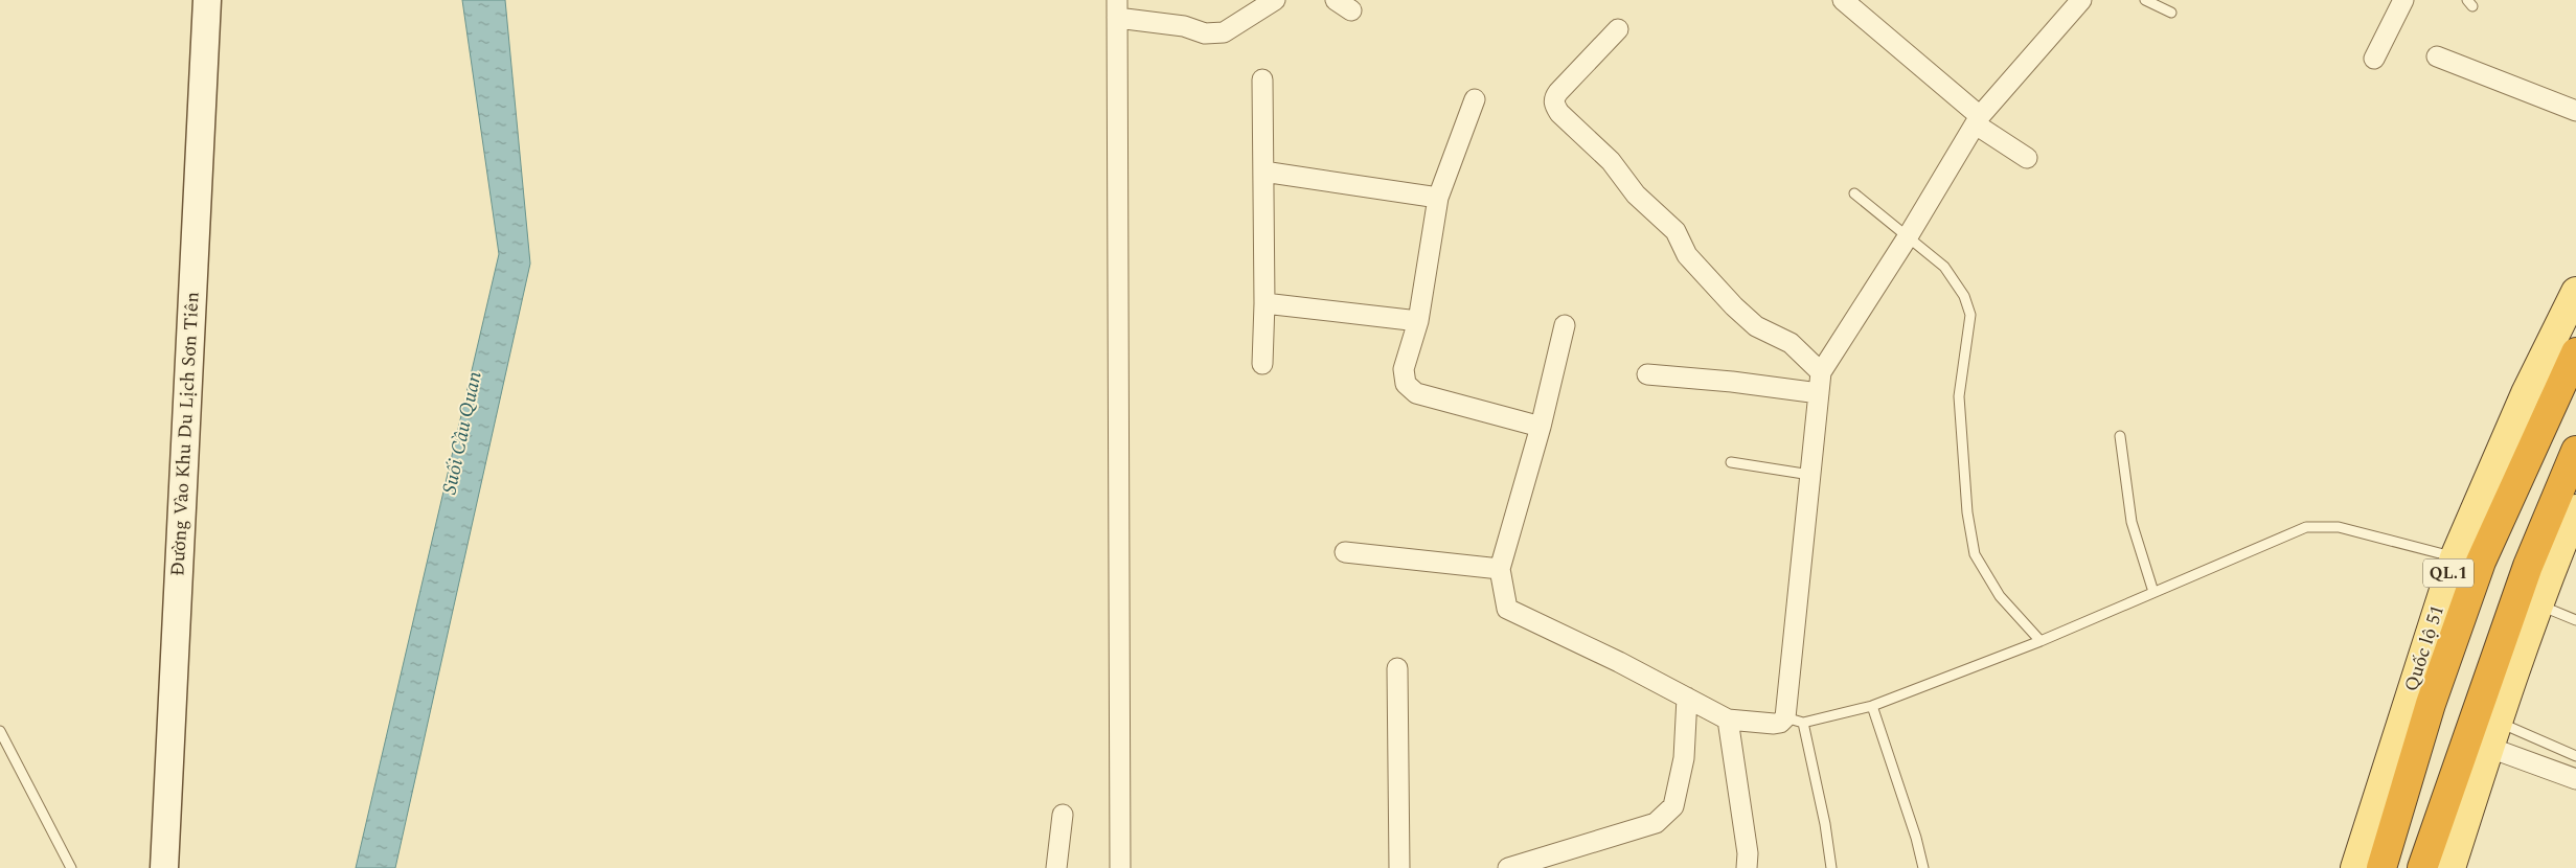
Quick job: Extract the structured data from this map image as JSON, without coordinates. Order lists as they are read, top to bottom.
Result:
{
  "streets": {
    "highway": ["QL.1", "Quốc lộ 51"],
    "street": ["Đường Vào Khu Du Lịch Sơn Tiên"]
  },
  "water": ["Suối Cầu Quan"]
}
